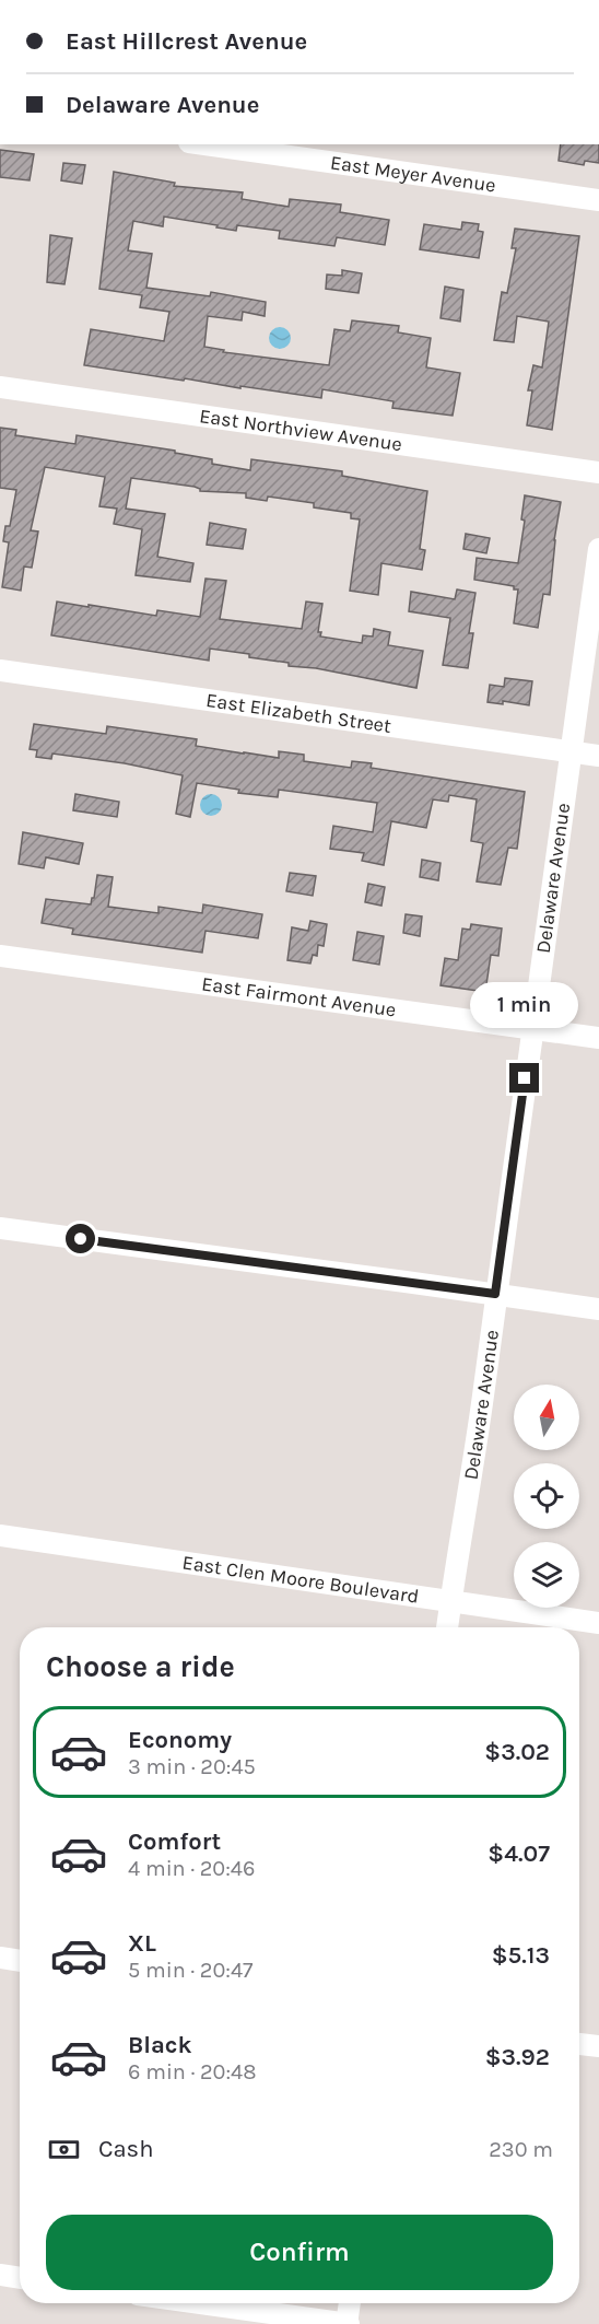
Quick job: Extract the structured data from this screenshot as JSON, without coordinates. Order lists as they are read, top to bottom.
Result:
{
  "streets": {
    "street": [
      "East Meyer Avenue",
      "East Northview Avenue",
      "East Elizabeth Street",
      "Delaware Avenue",
      "East Fairmont Avenue",
      "East Clen Moore Boulevard"
    ]
  },
  "crossings": [
    ["East Elizabeth Street", "Delaware Avenue"],
    ["Delaware Avenue", "East Fairmont Avenue"],
    ["Delaware Avenue", "East Clen Moore Boulevard"]
  ],
  "north": "top",
  "page": {
    "banner": ["East Hillcrest Avenue", "Delaware Avenue"],
    "bubble": "1 min",
    "heading": "Choose a ride",
    "list": [
      {
        "name": "Economy",
        "note": "3 min · 20:45",
        "value": "$3.02"
      },
      {
        "name": "Comfort",
        "note": "4 min · 20:46",
        "value": "$4.07"
      },
      {
        "name": "XL",
        "note": "5 min · 20:47",
        "value": "$5.13"
      },
      {
        "name": "Black",
        "note": "6 min · 20:48",
        "value": "$3.92"
      }
    ],
    "pay": ["Cash", "230 m"],
    "buttons": "Confirm"
  }
}
